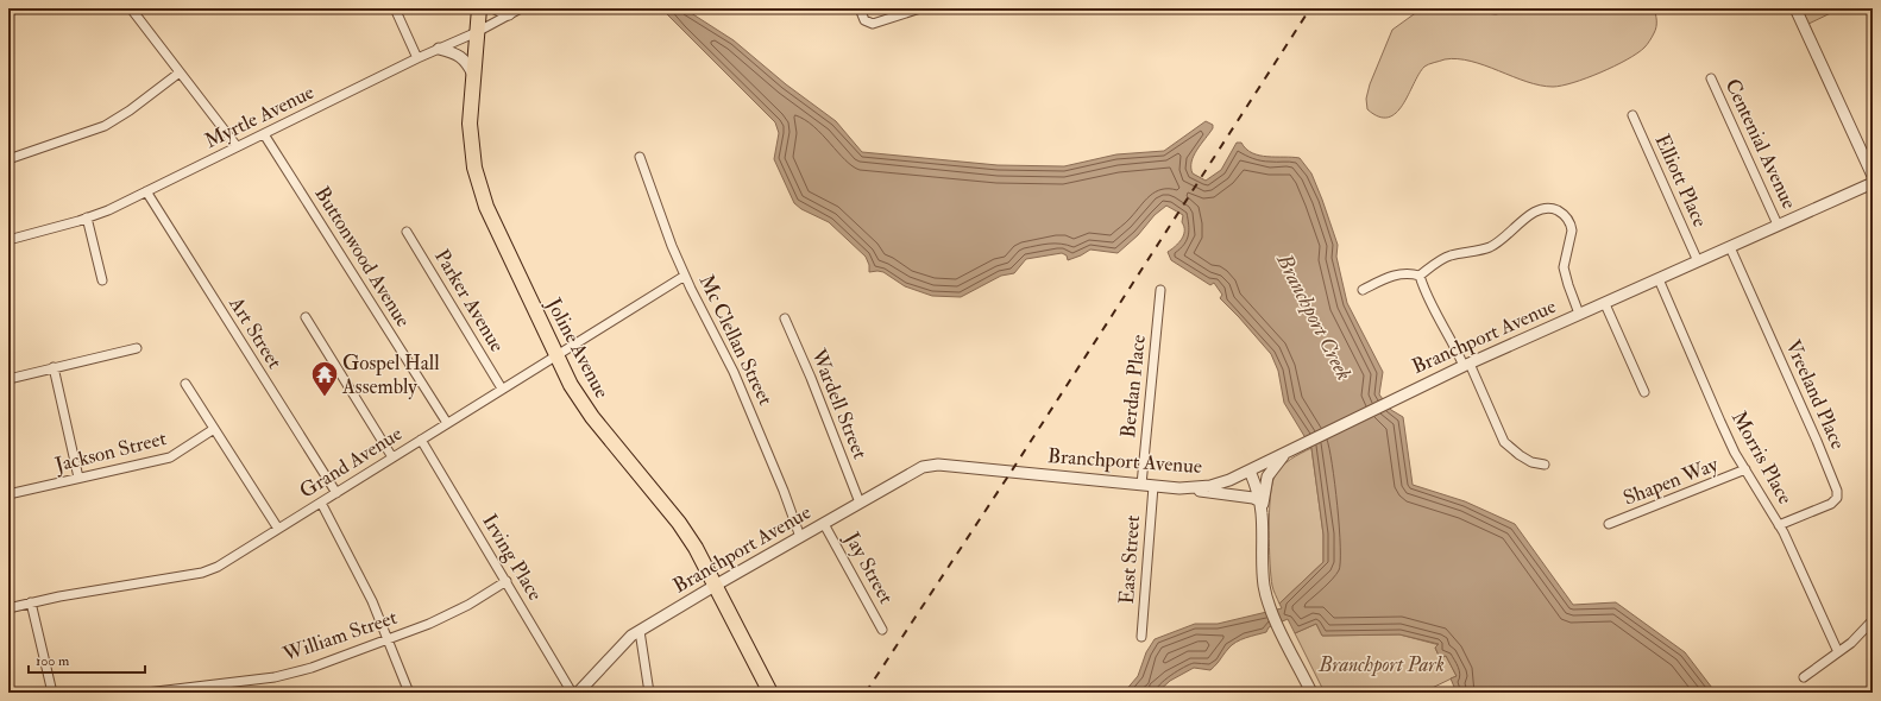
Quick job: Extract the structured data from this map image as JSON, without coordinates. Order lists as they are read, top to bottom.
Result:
{
  "streets": {
    "main road": ["Joline Avenue"],
    "street": [
      "Myrtle Avenue",
      "Centenial Avenue",
      "Elliott Place",
      "Buttonwood Avenue",
      "Parker Avenue",
      "Art Street",
      "Branchport Avenue",
      "Mc Clellan Street",
      "Berdan Place",
      "Vreeland Place",
      "Wardell Street",
      "Jackson Street",
      "Morris Place",
      "Grand Avenue",
      "Shapen Way",
      "Irving Place",
      "East Street",
      "Jay Street",
      "William Street"
    ]
  },
  "crossings": [
    ["Myrtle Avenue", "Buttonwood Avenue"],
    ["Myrtle Avenue", "Art Street"],
    ["Myrtle Avenue", "Joline Avenue"],
    ["Centenial Avenue", "Branchport Avenue"],
    ["Elliott Place", "Branchport Avenue"],
    ["Buttonwood Avenue", "Grand Avenue"],
    ["Parker Avenue", "Grand Avenue"],
    ["Art Street", "Grand Avenue"],
    ["Branchport Avenue", "Mc Clellan Street"],
    ["Branchport Avenue", "Joline Avenue"],
    ["Branchport Avenue", "Berdan Place"],
    ["Branchport Avenue", "Vreeland Place"],
    ["Branchport Avenue", "Wardell Street"],
    ["Branchport Avenue", "Morris Place"],
    ["Branchport Avenue", "East Street"],
    ["Branchport Avenue", "Jay Street"],
    ["Mc Clellan Street", "Grand Avenue"],
    ["Joline Avenue", "Grand Avenue"],
    ["Vreeland Place", "Morris Place"],
    ["Morris Place", "Shapen Way"],
    ["Grand Avenue", "Irving Place"],
    ["Irving Place", "William Street"]
  ],
  "water": ["Branchport Creek"],
  "parks": ["Branchport Park"],
  "places": {
    "temple": ["Gospel Hall Assembly"]
  },
  "scale_bar": "100 m"
}
